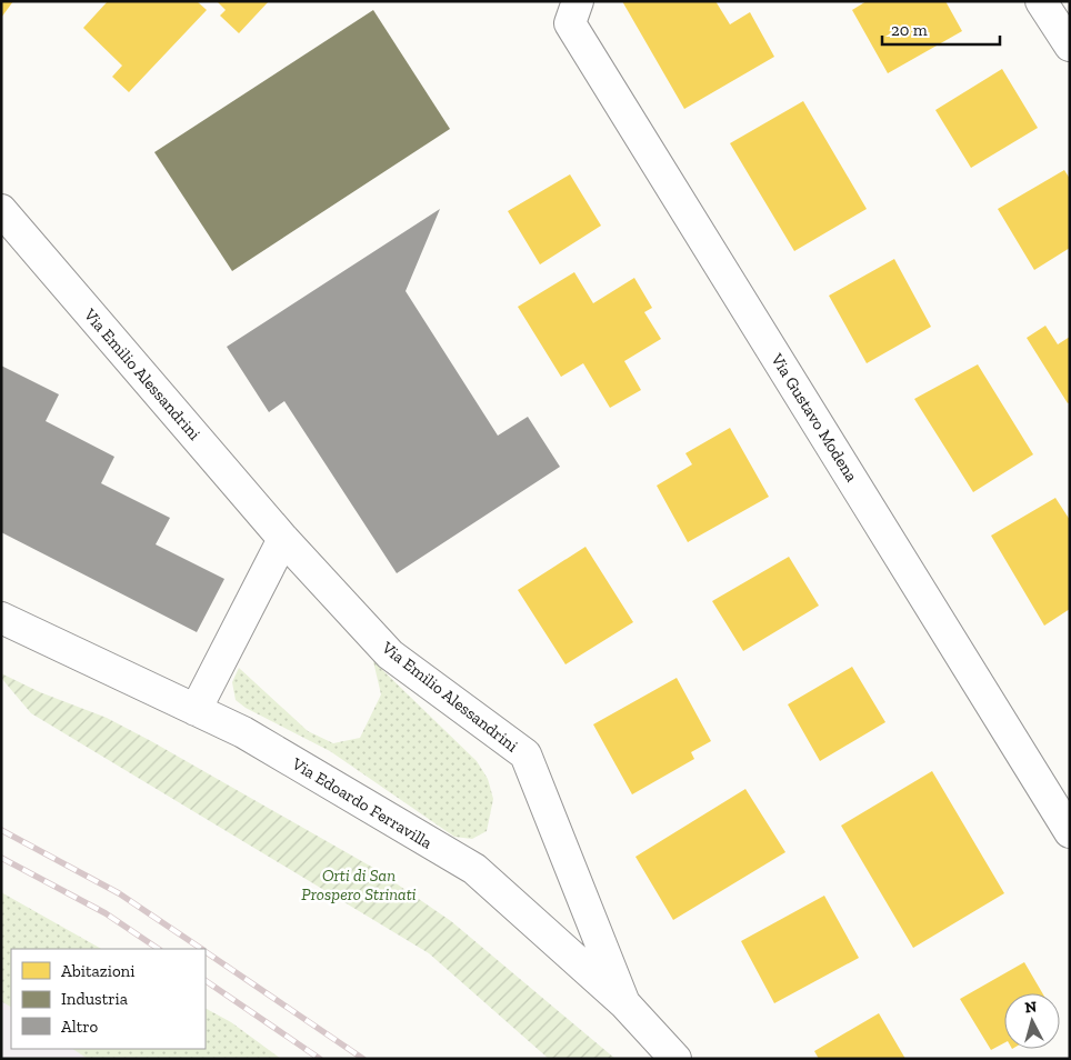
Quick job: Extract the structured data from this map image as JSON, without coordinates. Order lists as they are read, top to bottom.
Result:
{
  "streets": {
    "street": ["Via Emilio Alessandrini", "Via Gustavo Modena", "Via Edoardo Ferravilla"]
  },
  "crossings": [
    ["Via Emilio Alessandrini", "Via Edoardo Ferravilla"]
  ],
  "parks": ["Orti di San Prospero Strinati"],
  "legend": ["Abitazioni", "Industria", "Altro"],
  "scale_bar": "20 m",
  "north": "top"
}
